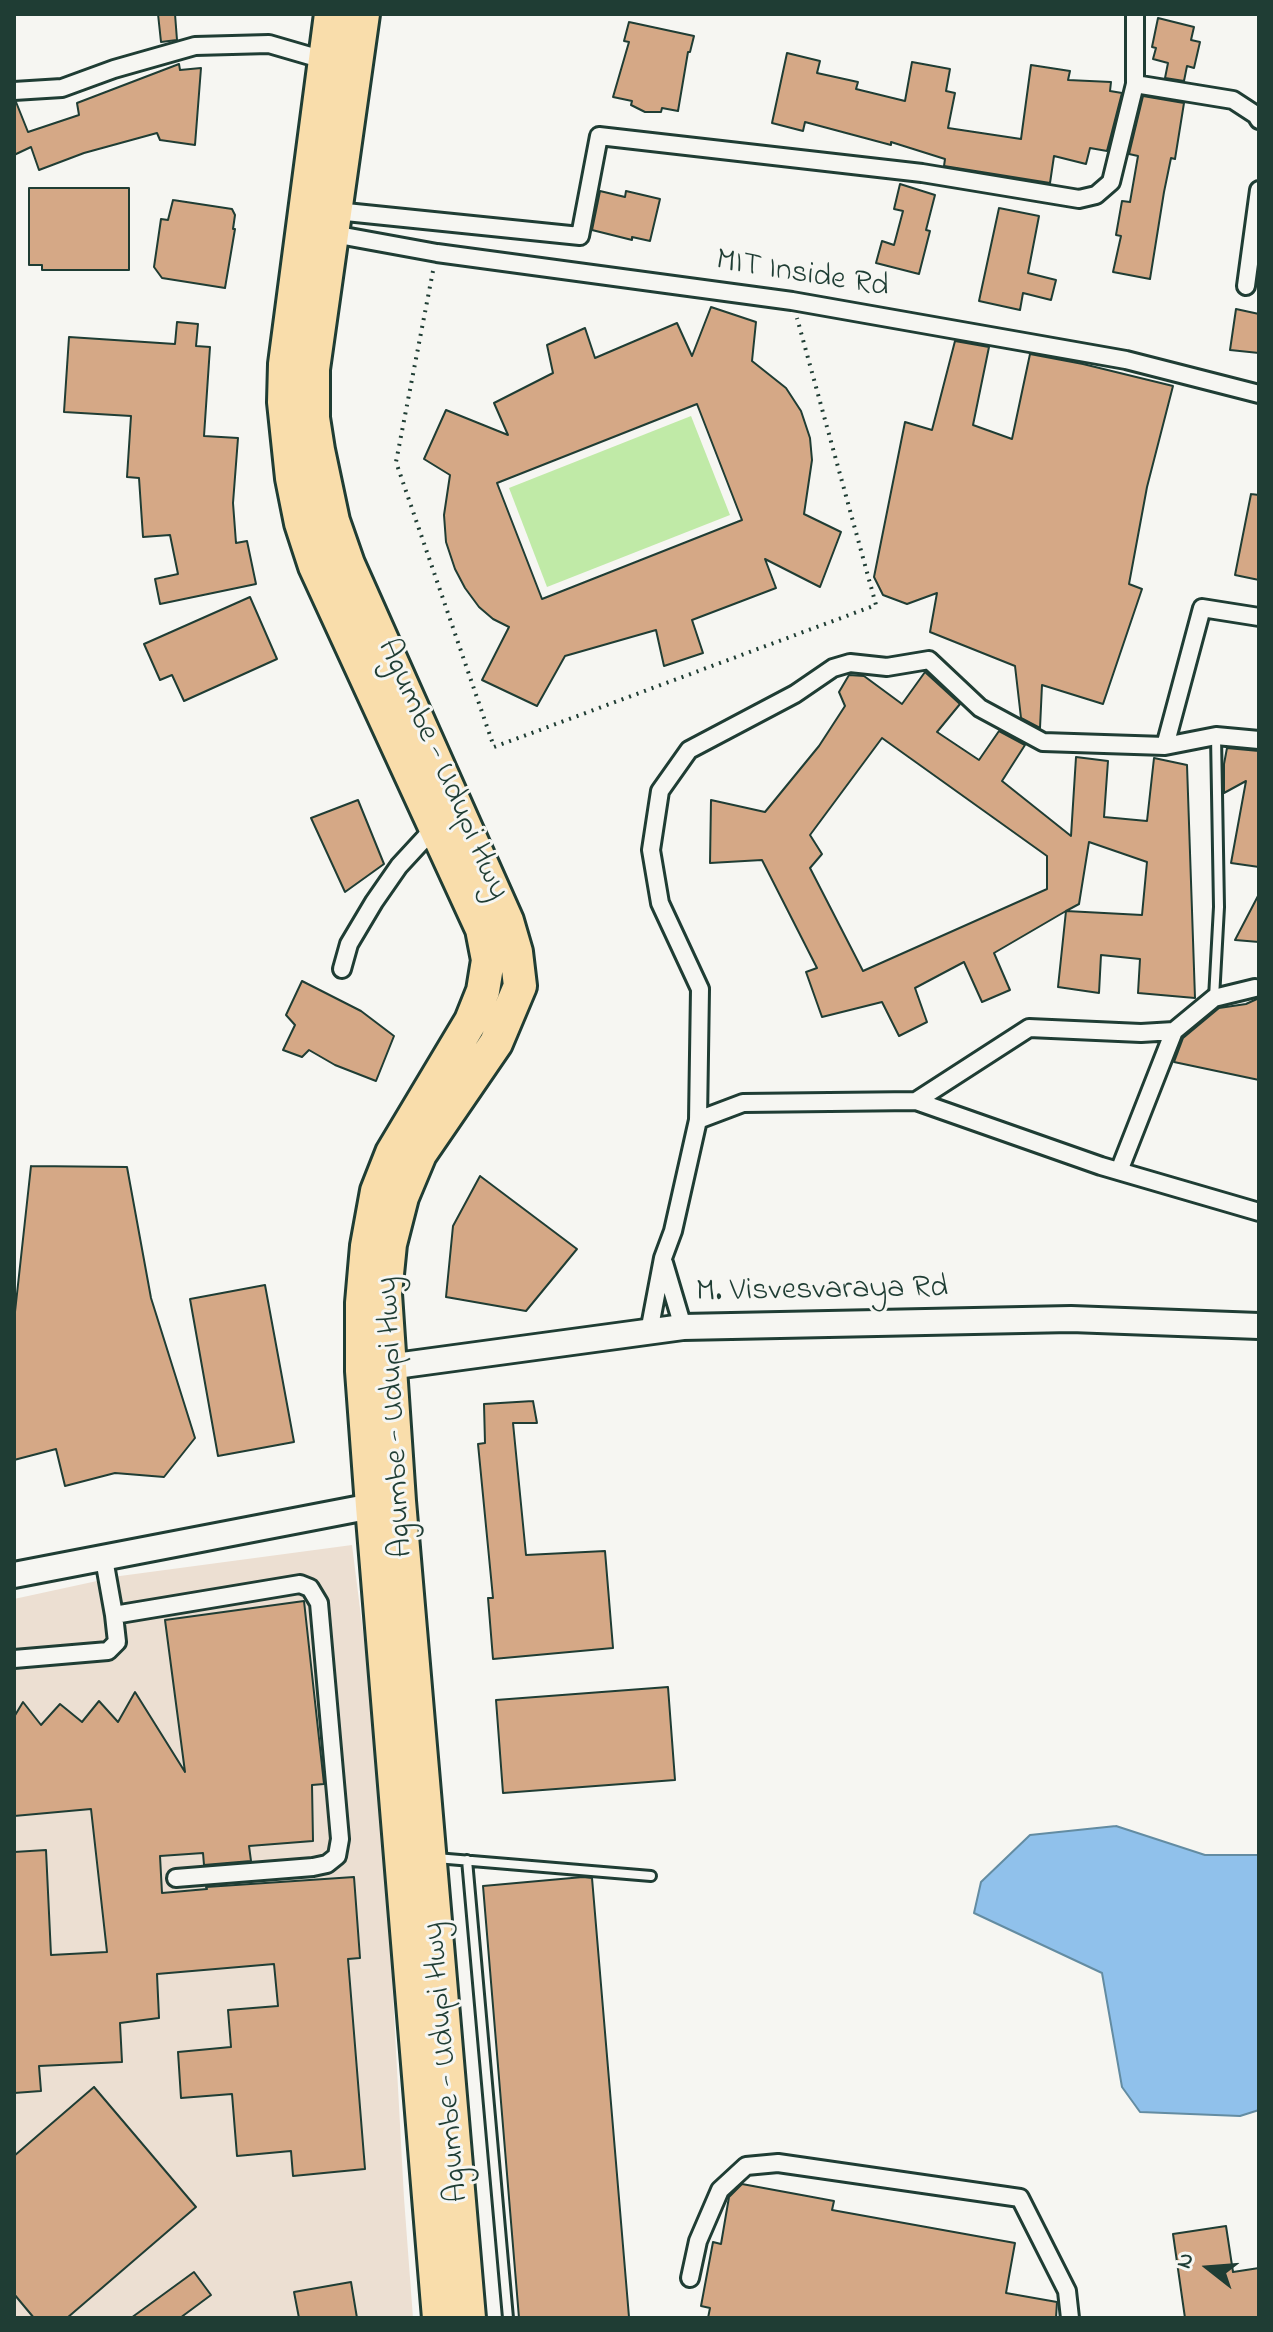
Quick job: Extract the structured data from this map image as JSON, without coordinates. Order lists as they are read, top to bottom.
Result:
{
  "streets": {
    "highway": ["Agumbe - Udupi Hwy"],
    "street": ["MIT Inside Rd", "M. Visvesvaraya Rd"]
  },
  "crossings": [
    ["MIT Inside Rd", "Agumbe - Udupi Hwy"],
    ["Agumbe - Udupi Hwy", "M. Visvesvaraya Rd"]
  ],
  "north": "left"
}
